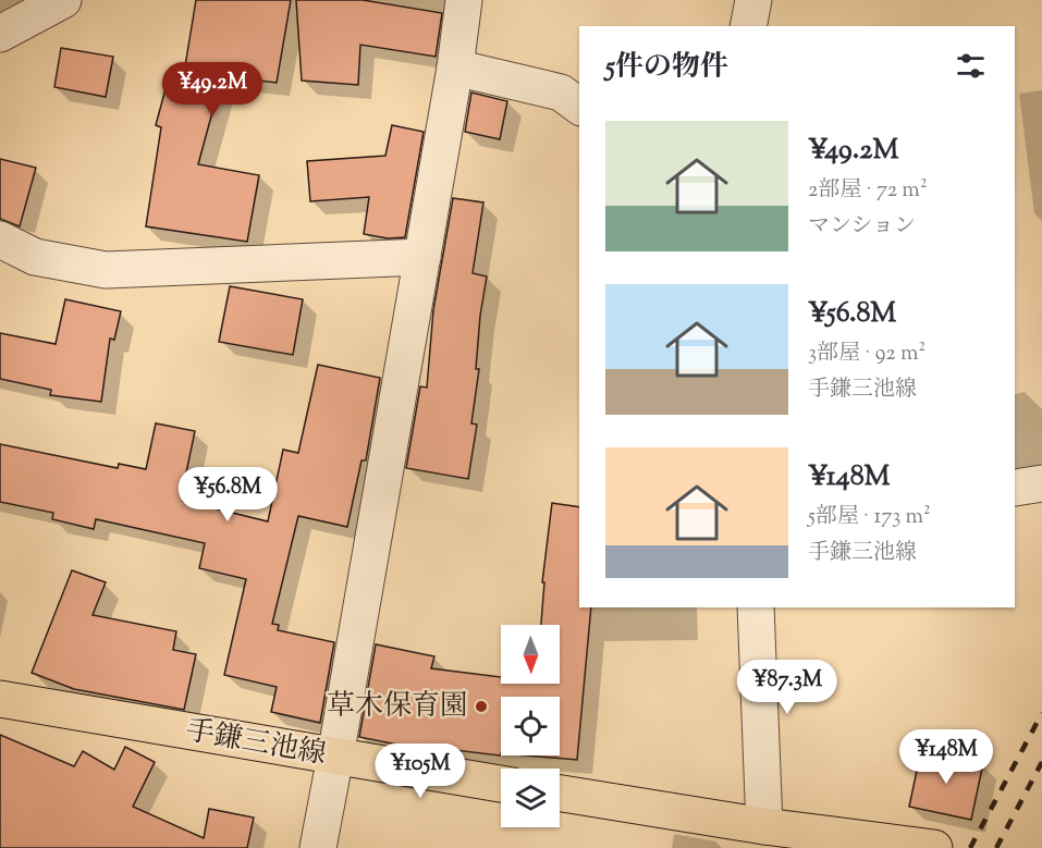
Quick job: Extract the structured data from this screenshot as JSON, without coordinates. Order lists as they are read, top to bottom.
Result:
{
  "streets": {
    "main road": ["手鎌三池線"]
  },
  "places": ["草木保育園"],
  "north": "bottom",
  "page": {
    "heading": "5件の物件",
    "price": [
      "¥49.2M",
      "¥56.8M",
      "¥87.3M",
      "¥148M",
      "¥105M"
    ],
    "list": [
      {
        "name": "¥49.2M",
        "note": "2部屋 · 72 m² · マンション"
      },
      {
        "name": "¥56.8M",
        "note": "3部屋 · 92 m² · 手鎌三池線"
      },
      {
        "name": "¥148M",
        "note": "5部屋 · 173 m² · 手鎌三池線"
      }
    ]
  }
}
